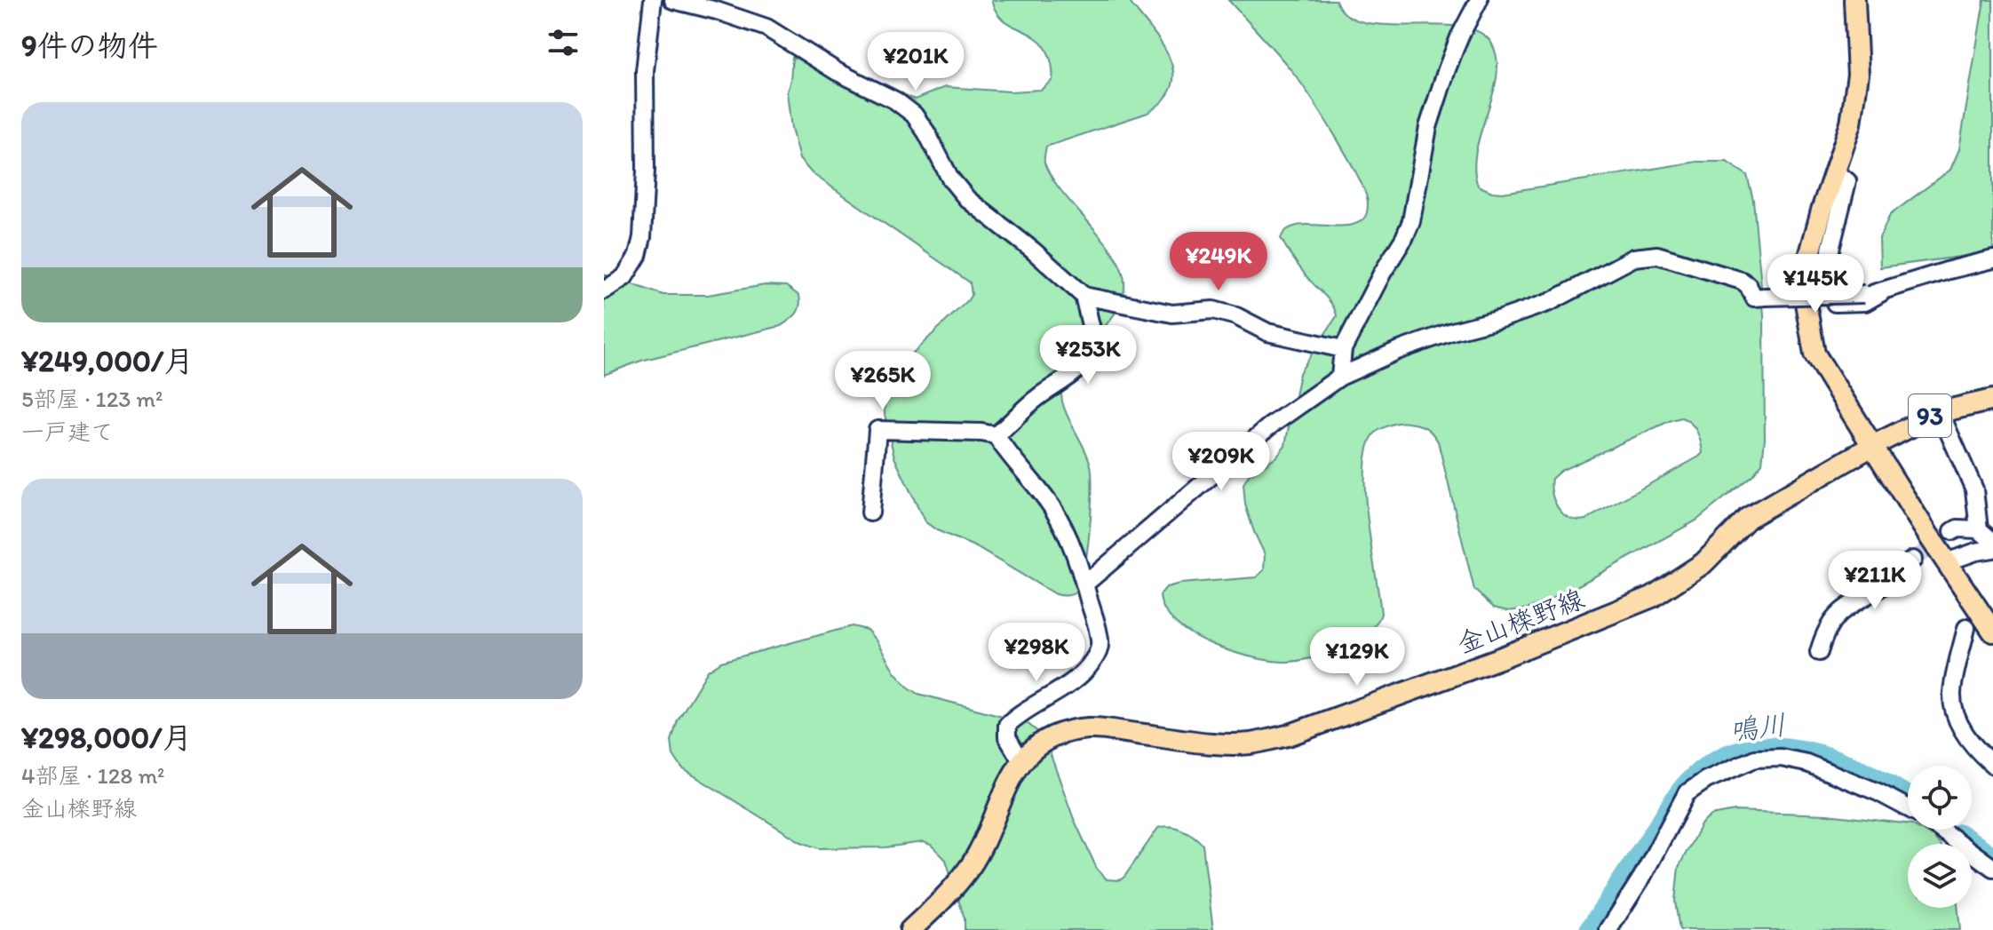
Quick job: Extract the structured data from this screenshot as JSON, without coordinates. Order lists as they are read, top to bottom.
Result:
{
  "streets": {
    "main road": ["93", "金山檪野線"]
  },
  "crossings": [
    ["93", "金山檪野線"]
  ],
  "water": ["鳴川"],
  "page": {
    "heading": "9件の物件",
    "price": [
      "¥201K",
      "¥249K",
      "¥145K",
      "¥253K",
      "¥265K",
      "¥209K",
      "¥211K",
      "¥298K",
      "¥129K"
    ],
    "list": [
      {
        "name": "¥249,000/月",
        "note": "5部屋 · 123 m² · 一戸建て"
      },
      {
        "name": "¥298,000/月",
        "note": "4部屋 · 128 m² · 金山檪野線"
      }
    ]
  }
}
